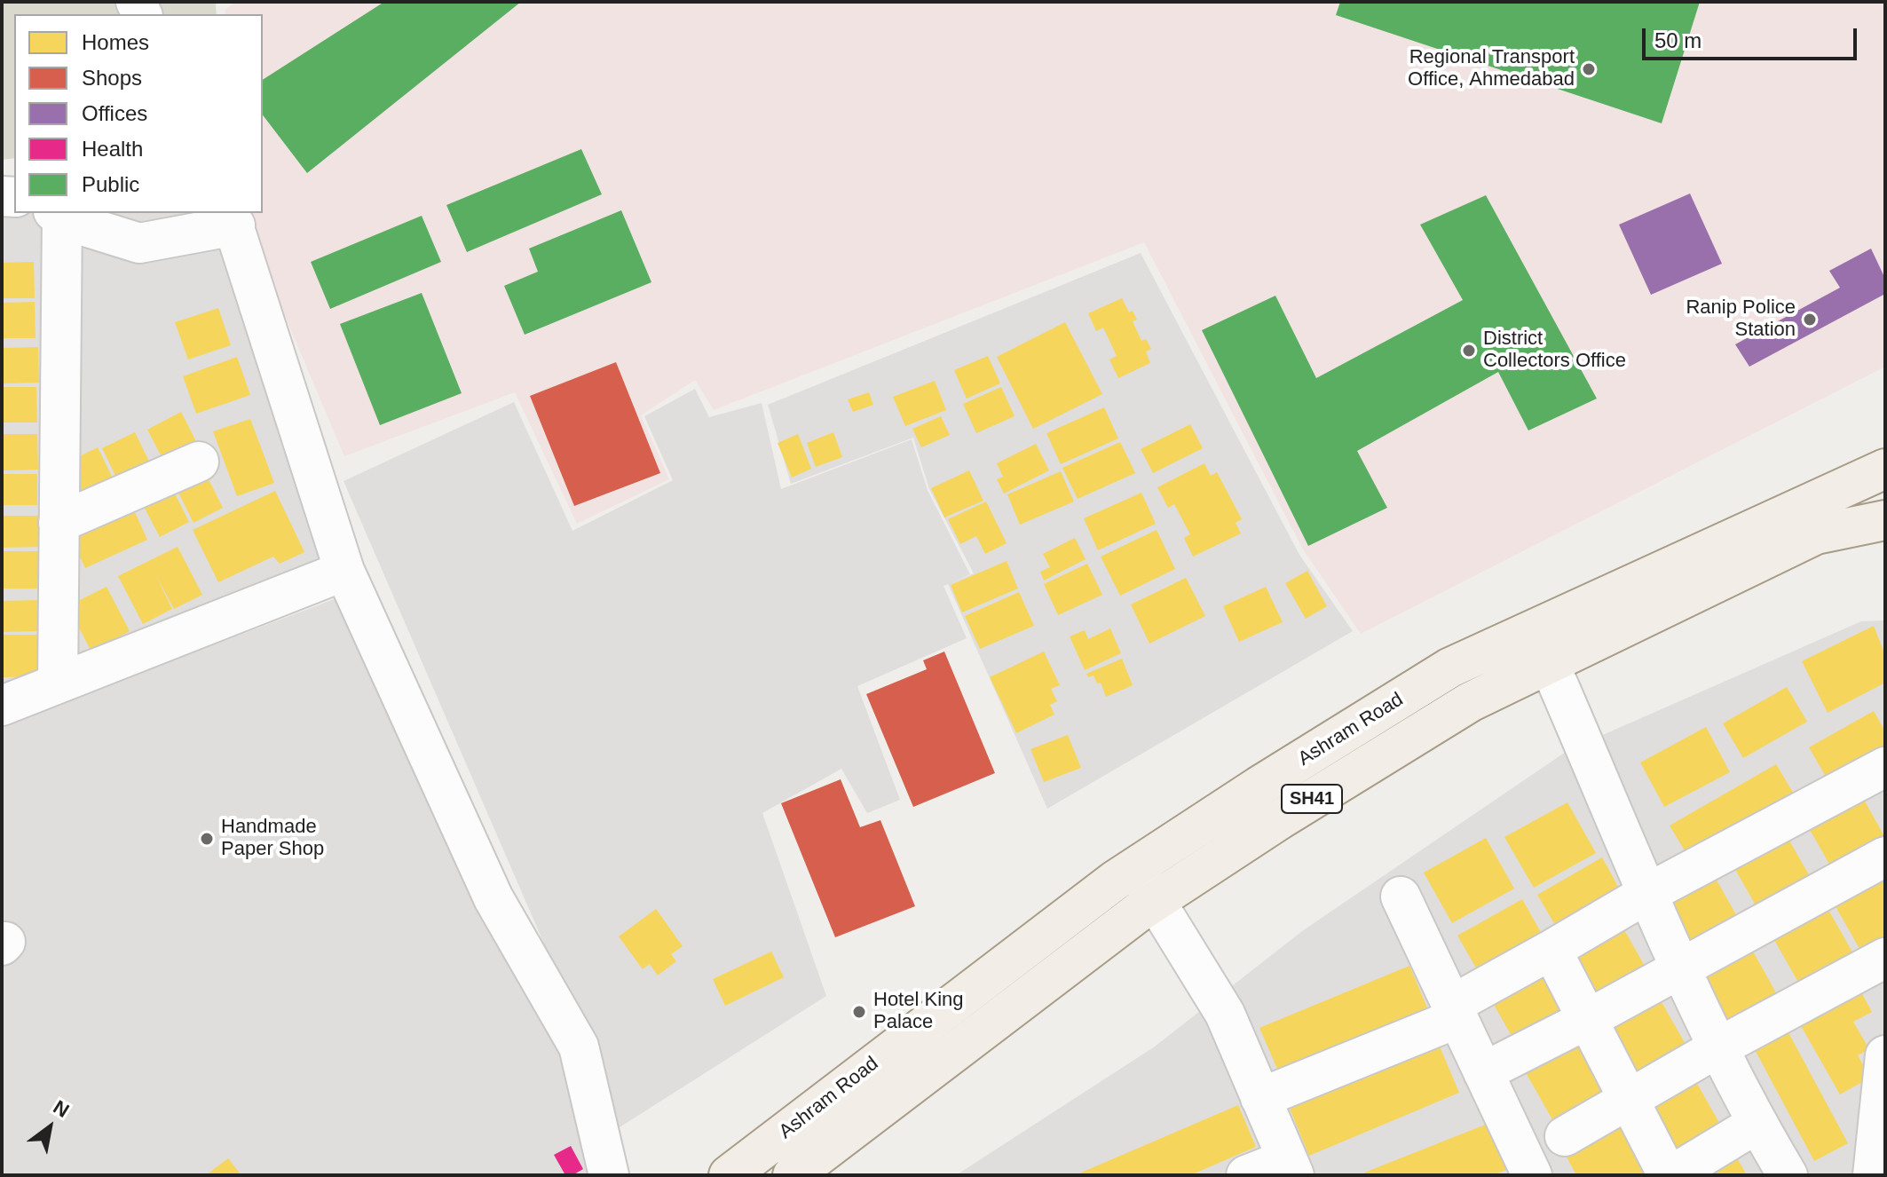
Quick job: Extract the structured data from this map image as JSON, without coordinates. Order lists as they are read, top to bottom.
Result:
{
  "streets": {
    "main road": ["Ashram Road", "SH41"]
  },
  "places": [
    "Regional Transport Office, Ahmedabad",
    "Ranip Police Station",
    "District Collectors Office",
    "Handmade Paper Shop",
    "Hotel King Palace"
  ],
  "legend": [
    "Homes",
    "Shops",
    "Offices",
    "Health",
    "Public"
  ],
  "scale_bar": "50 m",
  "north": "top right"
}
